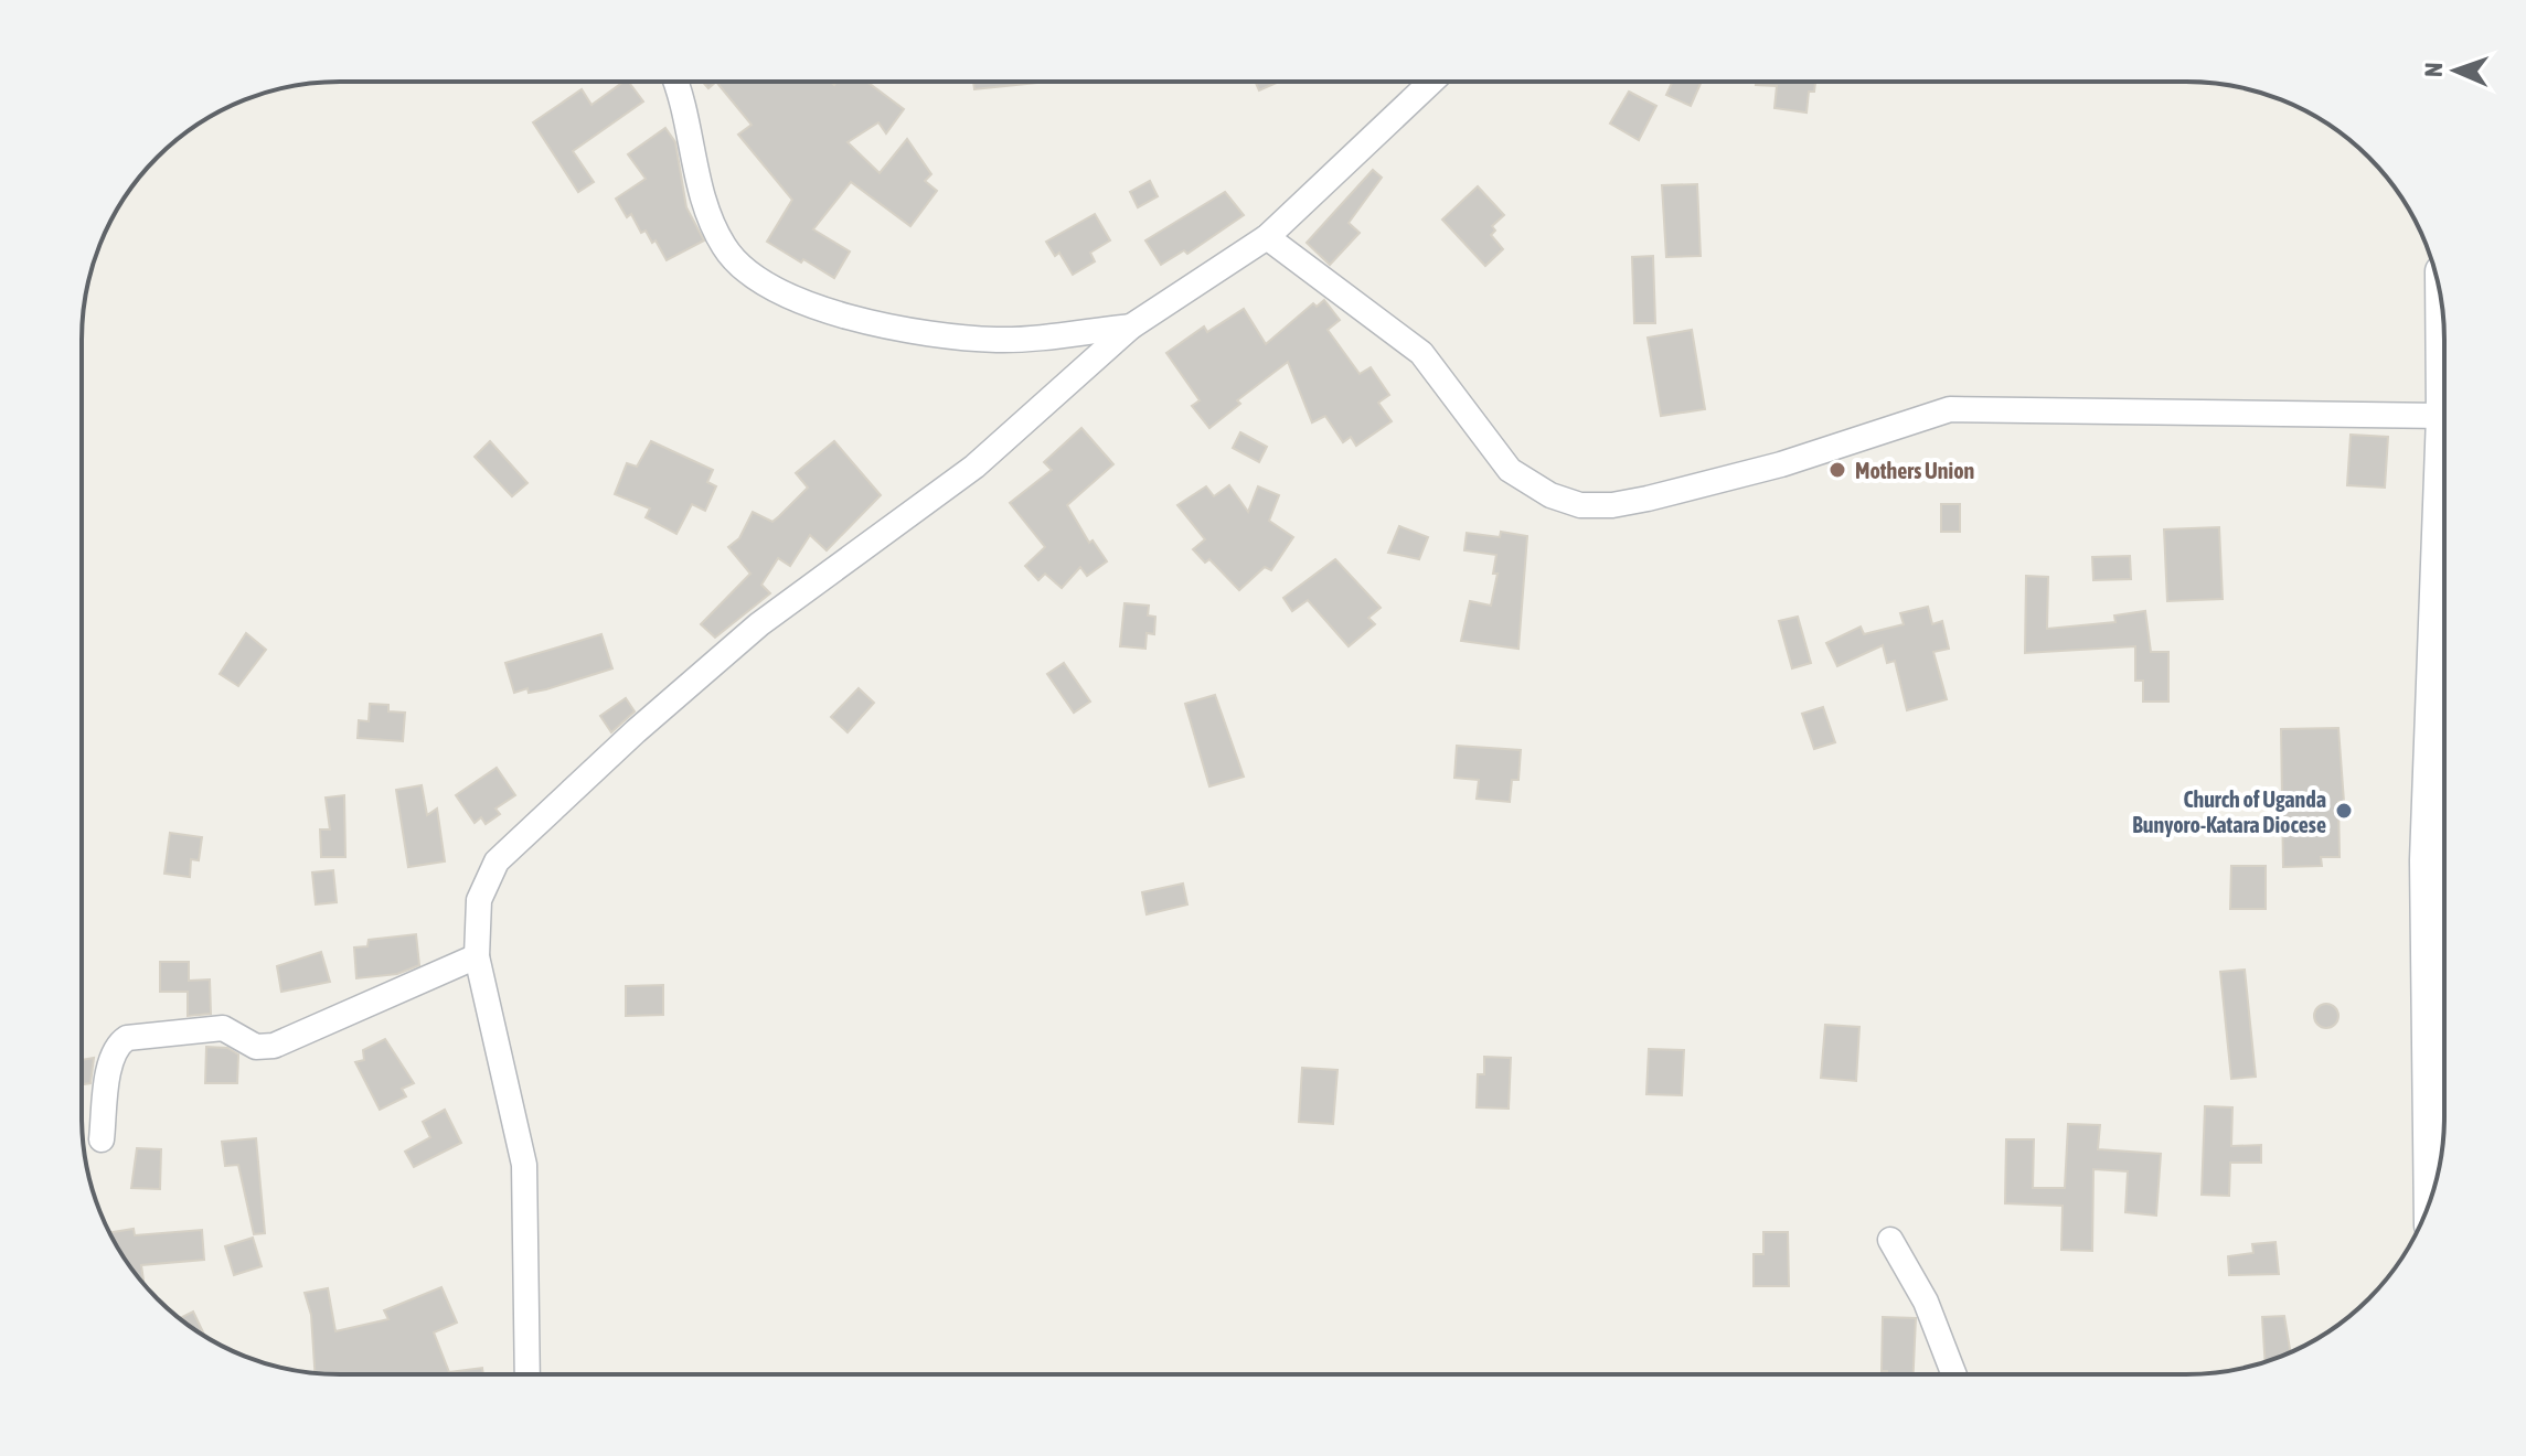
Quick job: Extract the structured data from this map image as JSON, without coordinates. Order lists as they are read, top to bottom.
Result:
{
  "places": ["Mothers Union", "Church of Uganda Bunyoro-Katara Diocese"],
  "north": "left"
}
